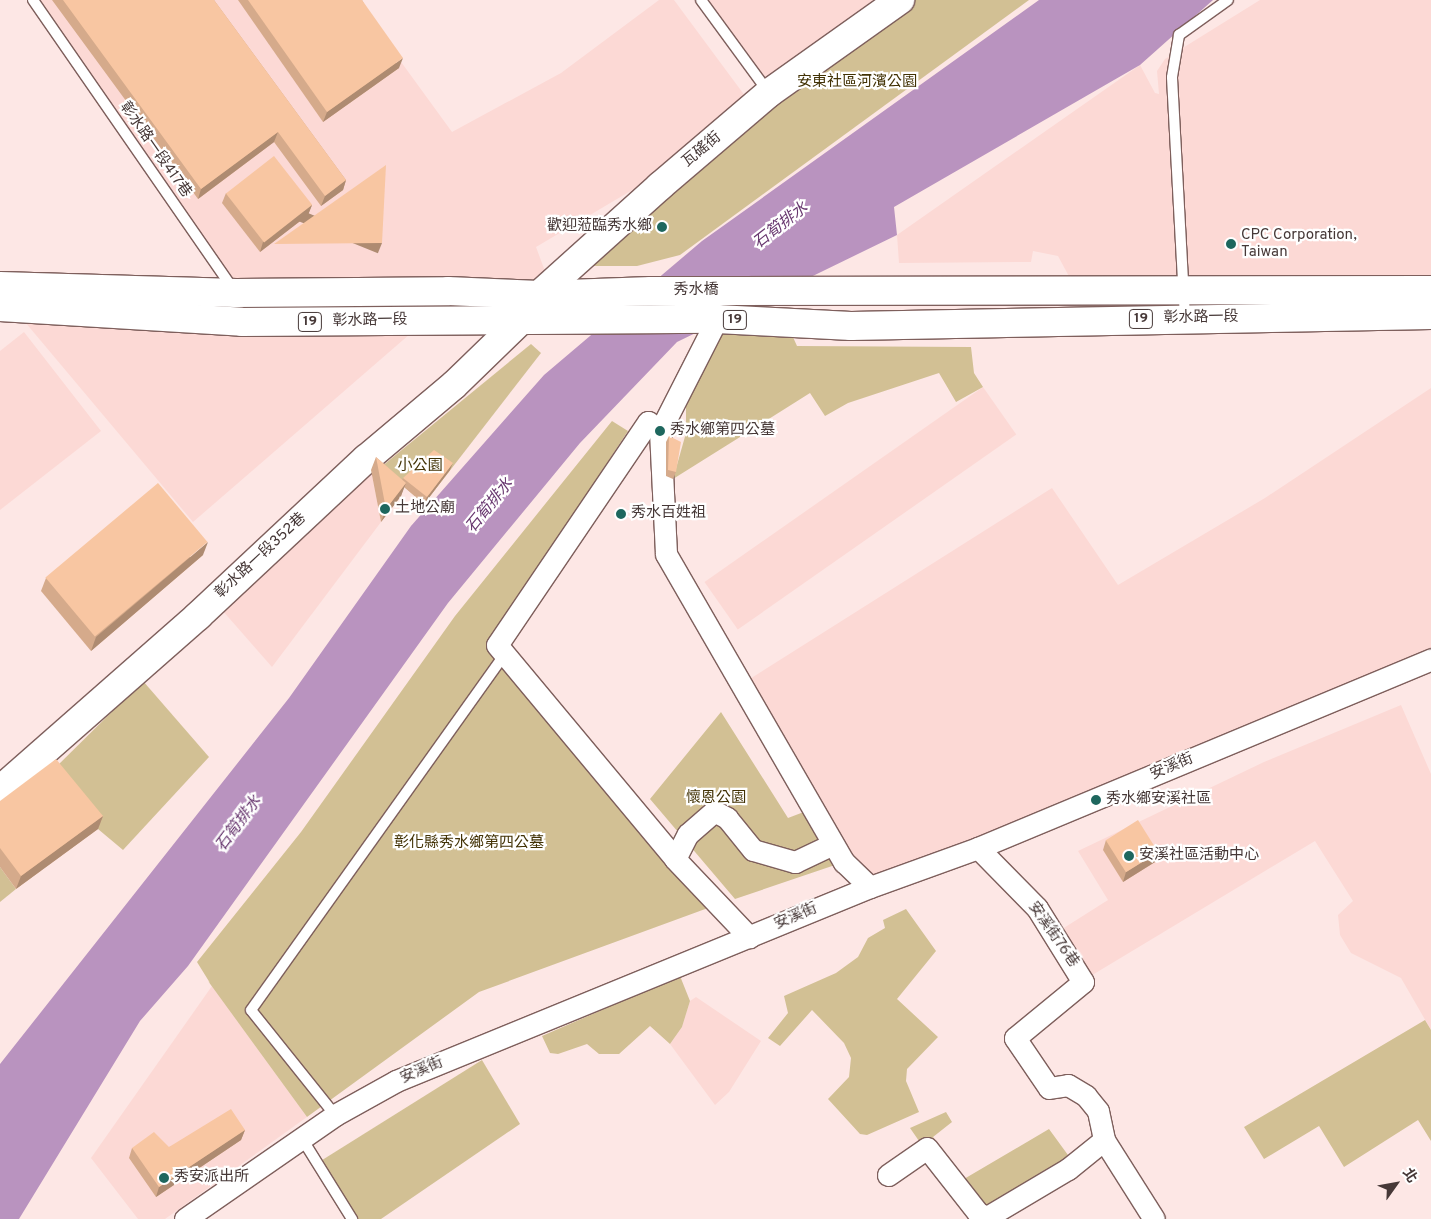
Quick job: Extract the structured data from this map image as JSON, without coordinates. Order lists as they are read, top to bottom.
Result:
{
  "streets": {
    "main road": [
      "瓦磘街",
      "秀水橋",
      "彰水路一段",
      "19",
      "彰水路一段352巷"
    ],
    "street": ["安溪街", "安溪街76巷"],
    "lane": ["彰水路一段417巷"]
  },
  "crossings": [
    ["彰水路一段417巷", "彰水路一段"],
    ["瓦磘街", "秀水橋"],
    ["瓦磘街", "彰水路一段"],
    ["瓦磘街", "彰水路一段352巷"],
    ["秀水橋", "彰水路一段"],
    ["彰水路一段", "彰水路一段352巷"],
    ["安溪街", "安溪街76巷"]
  ],
  "water": ["石筍排水"],
  "parks": [
    "安東社區河濱公園",
    "小公園",
    "懷恩公園",
    "彰化縣秀水鄉第四公墓"
  ],
  "places": [
    "歡迎蒞臨秀水鄉",
    "CPC Corporation, Taiwan",
    "秀水鄉第四公墓",
    "土地公廟",
    "秀水百姓祖",
    "秀水鄉安溪社區",
    "安溪社區活動中心",
    "秀安派出所"
  ],
  "north": "top right"
}
